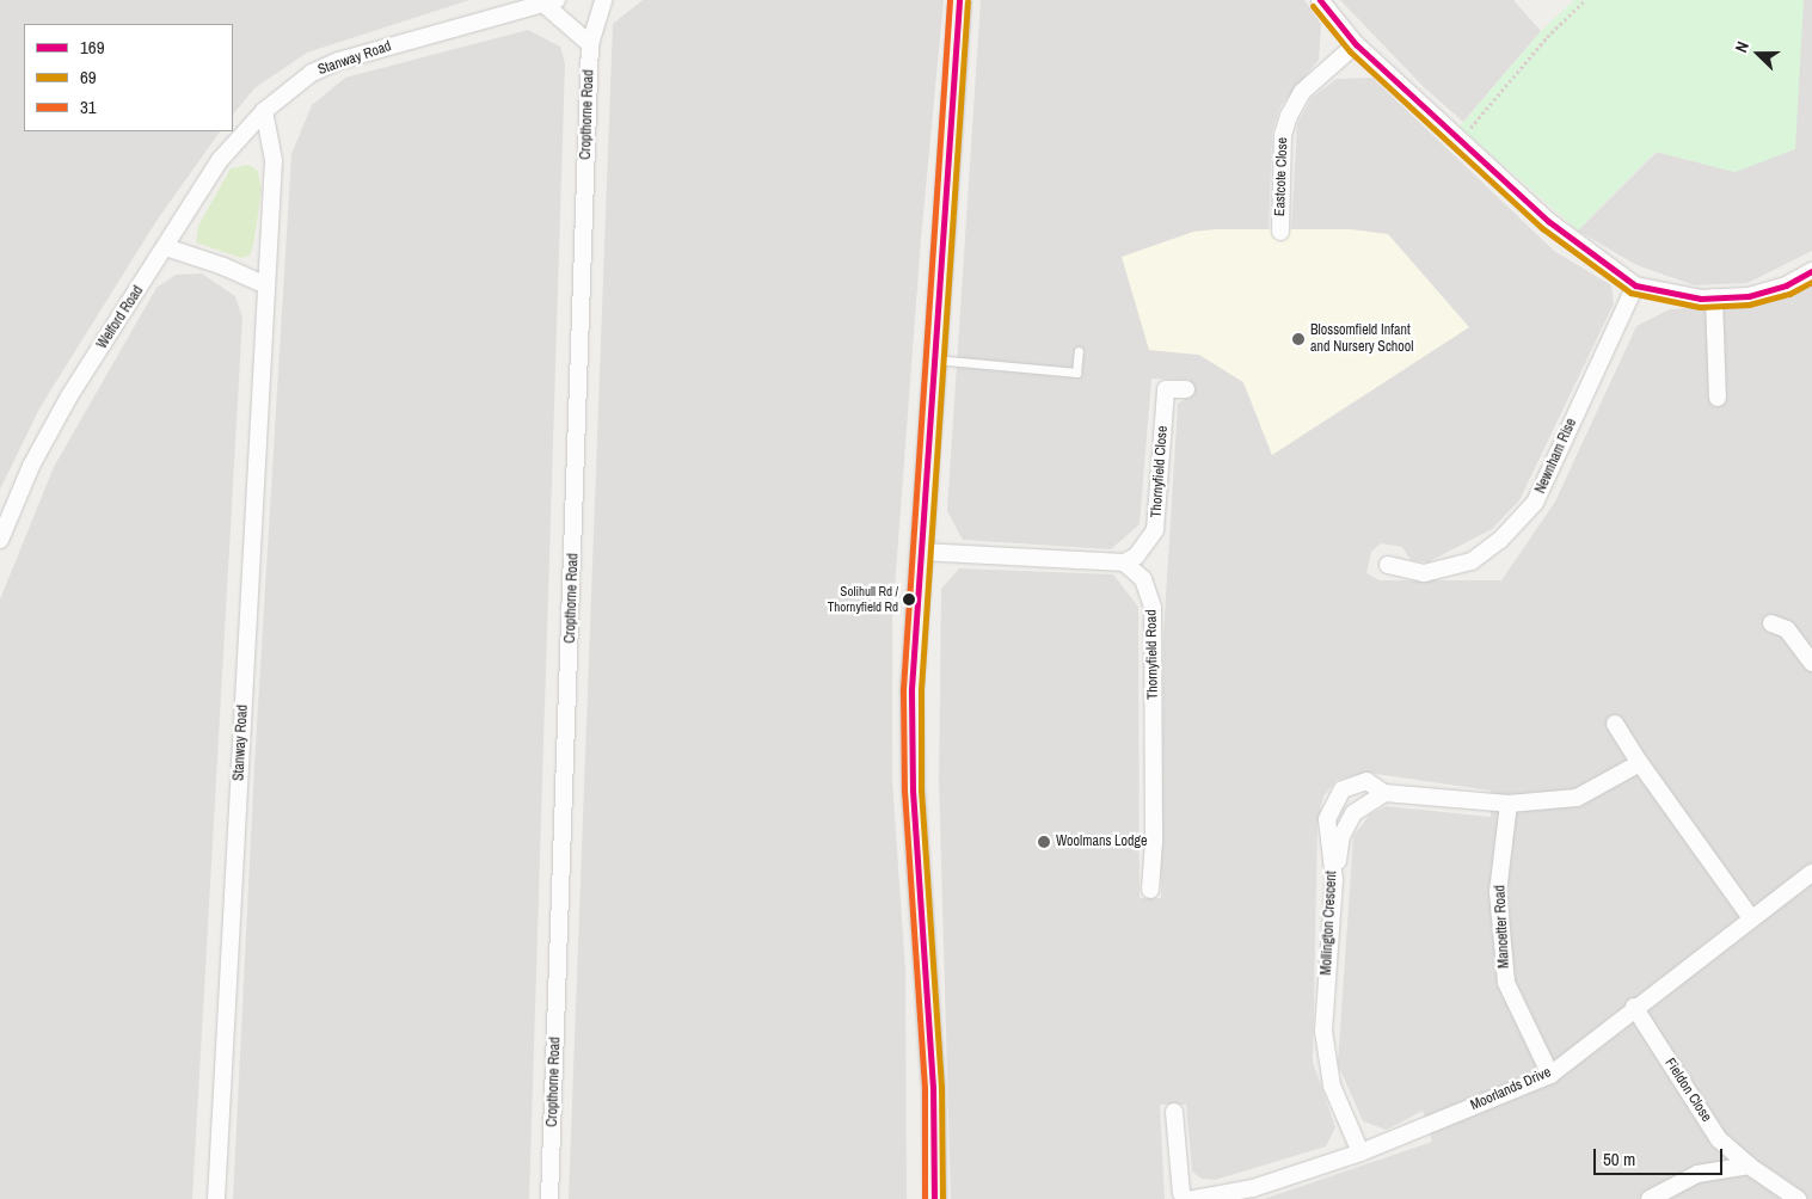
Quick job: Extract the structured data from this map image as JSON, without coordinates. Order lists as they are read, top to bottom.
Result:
{
  "streets": {
    "street": [
      "Stanway Road",
      "Cropthorne Road",
      "Eastcote Close",
      "Welford Road",
      "Newnham Rise",
      "Thornyfield Close",
      "Thornyfield Road",
      "Mollington Crescent",
      "Mancetter Road",
      "Moorlands Drive",
      "Fieldon Close"
    ]
  },
  "crossings": [
    ["Stanway Road", "Welford Road"],
    ["Thornyfield Close", "Thornyfield Road"],
    ["Mollington Crescent", "Mancetter Road"],
    ["Mollington Crescent", "Moorlands Drive"],
    ["Mancetter Road", "Moorlands Drive"],
    ["Moorlands Drive", "Fieldon Close"]
  ],
  "places": ["Blossomfield Infant and Nursery School", "Solihull Rd / Thornyfield Rd", "Woolmans Lodge"],
  "lines": ["transit line 169", "transit line 31", "transit line 69"],
  "legend": ["169", "69", "31"],
  "scale_bar": "50 m",
  "north": "left"
}
